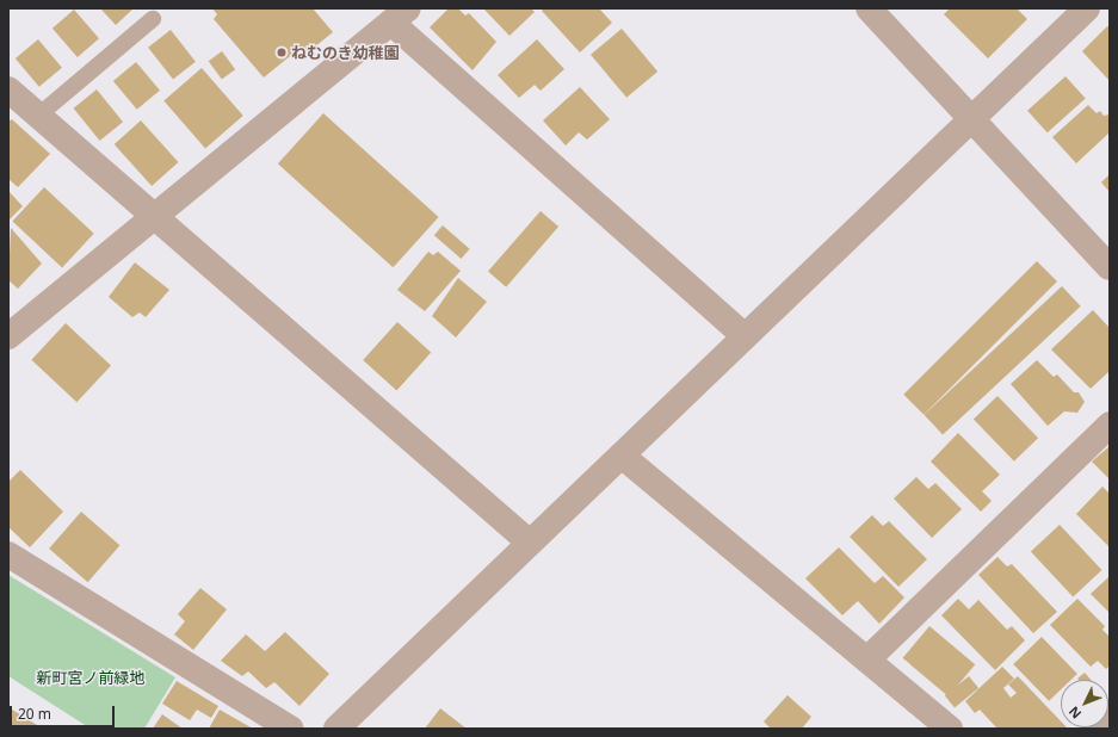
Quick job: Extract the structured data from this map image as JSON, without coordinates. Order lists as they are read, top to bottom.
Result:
{
  "parks": ["新町宮ノ前緑地"],
  "places": ["ねむのき幼稚園"],
  "scale_bar": "20 m",
  "north": "bottom left"
}
